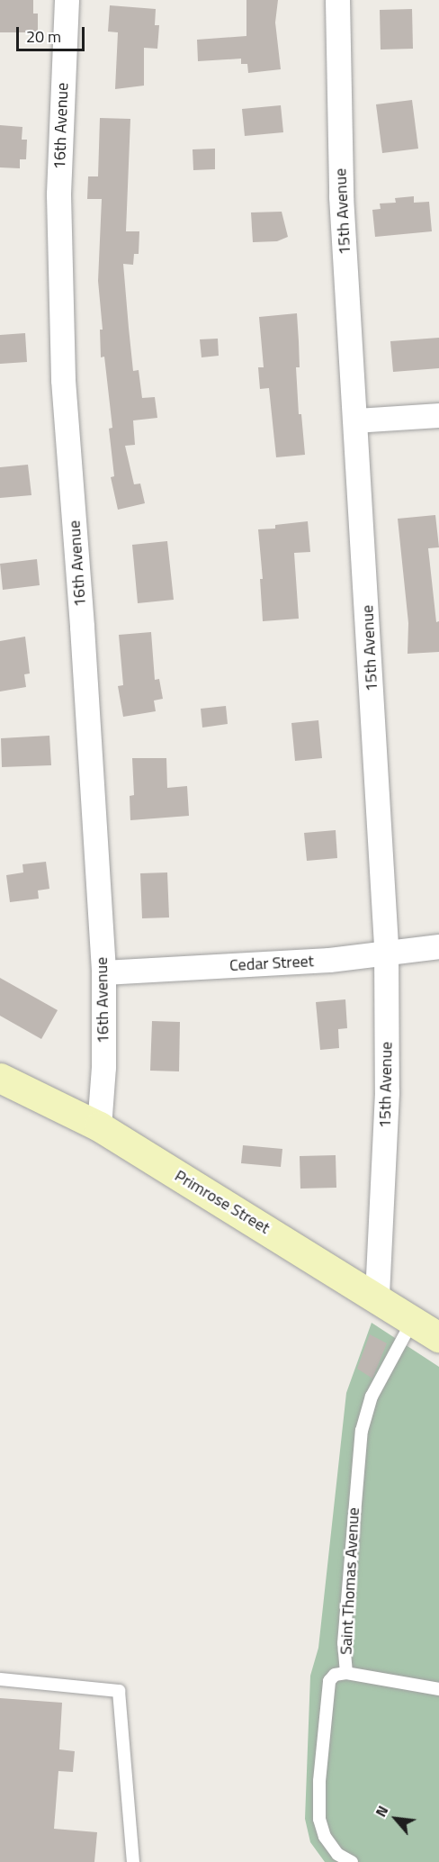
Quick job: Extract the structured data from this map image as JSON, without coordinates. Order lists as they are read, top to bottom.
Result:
{
  "streets": {
    "main road": ["Primrose Street"],
    "street": ["16th Avenue", "15th Avenue", "Cedar Street"],
    "lane": ["Saint Thomas Avenue"]
  },
  "crossings": [
    ["16th Avenue", "Cedar Street"],
    ["16th Avenue", "Primrose Street"],
    ["15th Avenue", "Cedar Street"],
    ["15th Avenue", "Primrose Street"],
    ["Primrose Street", "Saint Thomas Avenue"]
  ],
  "scale_bar": "20 m",
  "north": "top left"
}
